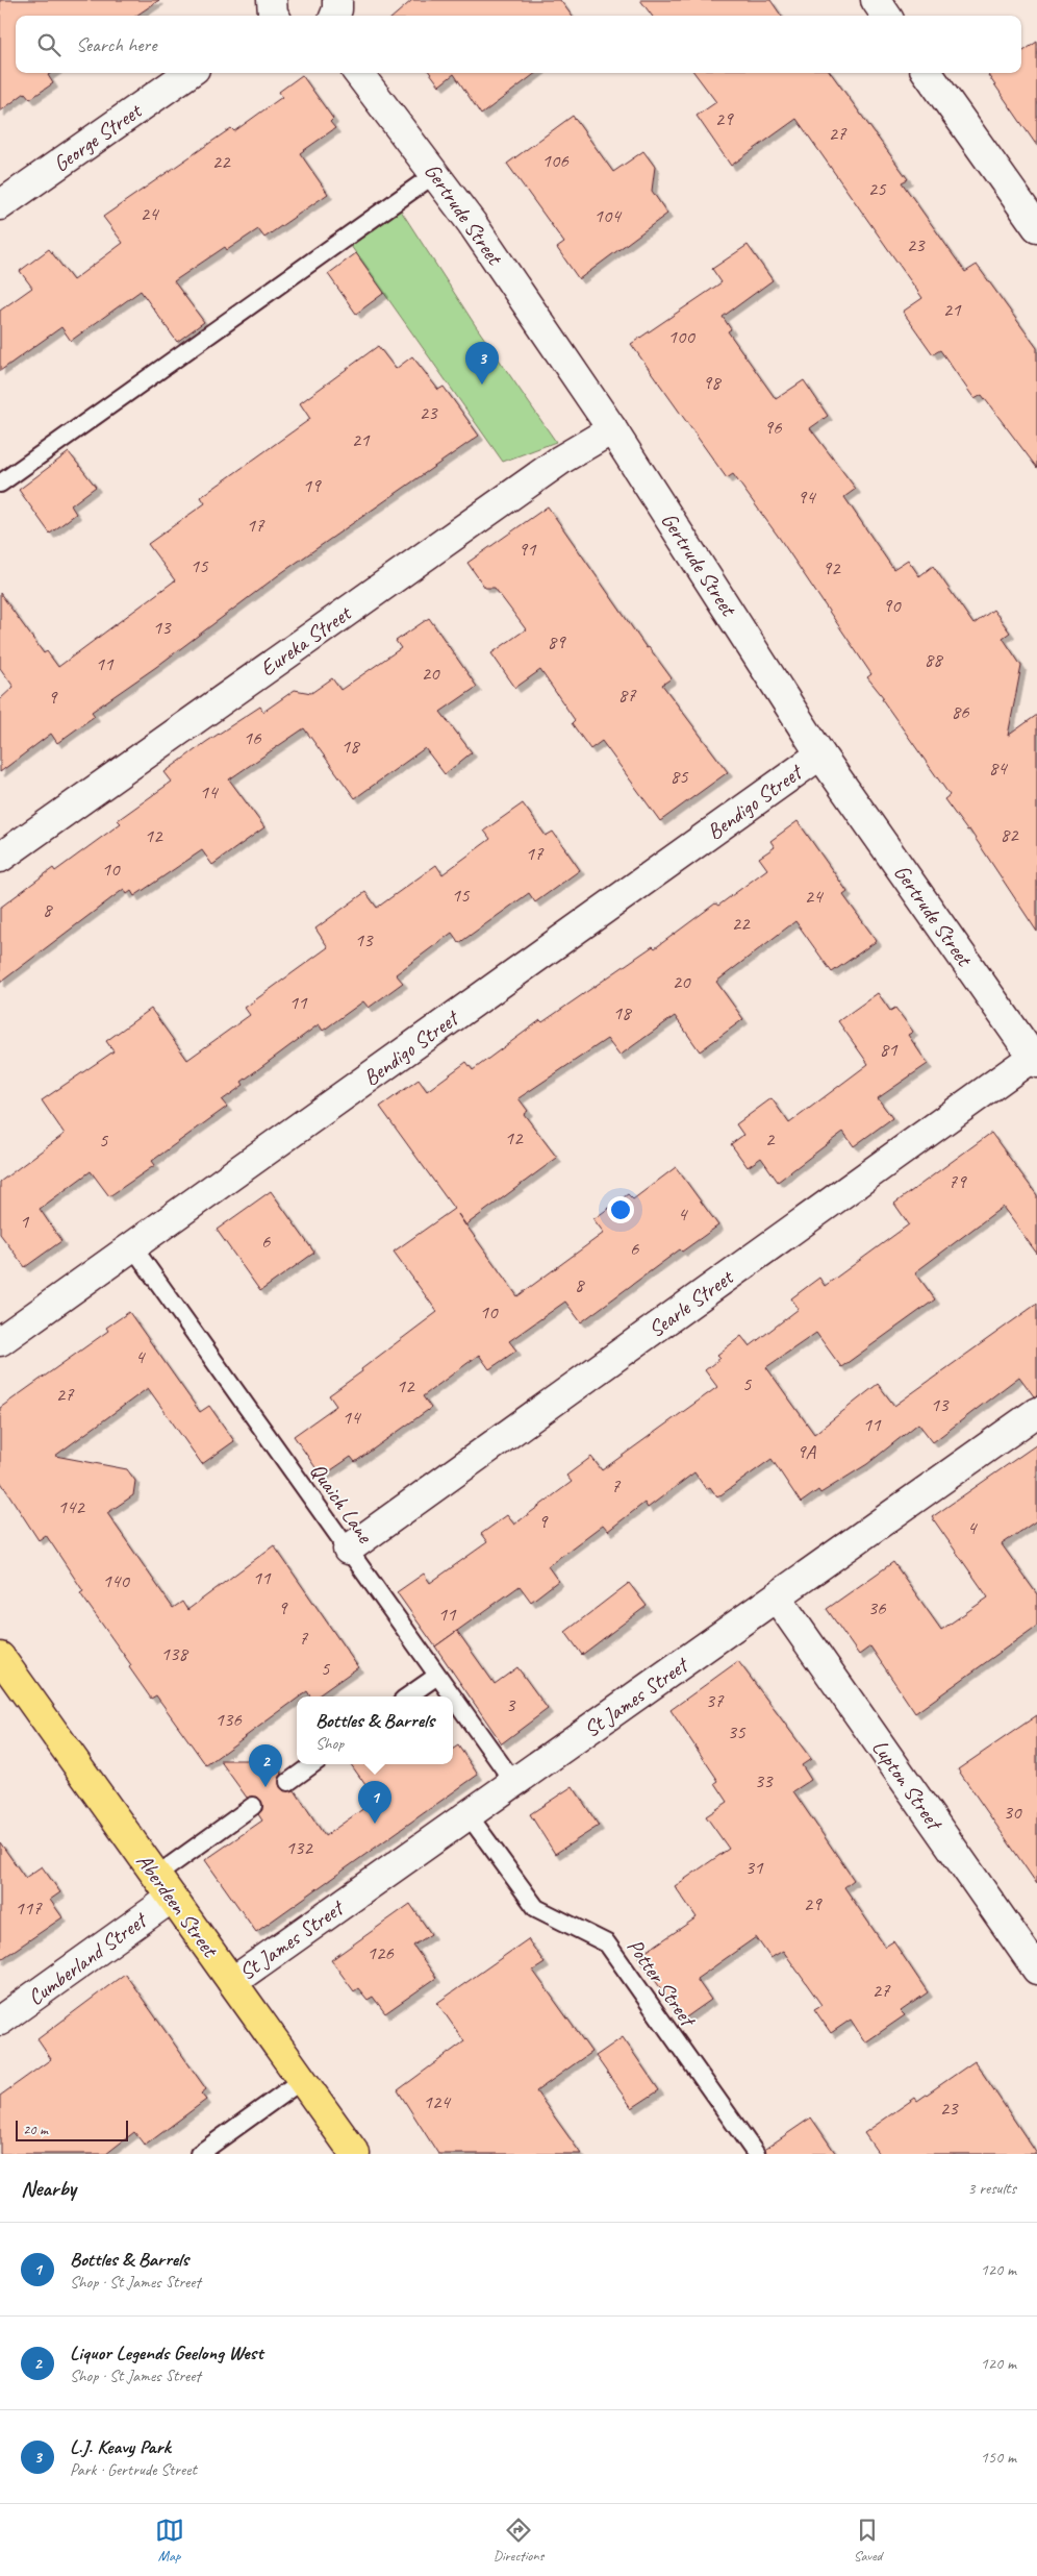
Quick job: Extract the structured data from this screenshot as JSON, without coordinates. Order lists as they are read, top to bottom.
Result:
{
  "streets": {
    "main road": ["Aberdeen Street"],
    "street": [
      "George Street",
      "Gertrude Street",
      "Eureka Street",
      "Bendigo Street",
      "Searle Street",
      "St James Street",
      "Lupton Street",
      "Cumberland Street"
    ],
    "lane": ["Quaich Lane", "Potter Street"]
  },
  "crossings": [
    ["Gertrude Street", "Eureka Street"],
    ["Gertrude Street", "Bendigo Street"],
    ["Gertrude Street", "Searle Street"],
    ["Bendigo Street", "Quaich Lane"],
    ["Searle Street", "Quaich Lane"],
    ["Quaich Lane", "St James Street"],
    ["St James Street", "Lupton Street"],
    ["St James Street", "Aberdeen Street"],
    ["St James Street", "Potter Street"],
    ["Aberdeen Street", "Cumberland Street"]
  ],
  "house_numbers": [
    "29",
    "27",
    "106",
    "22",
    "25",
    "24",
    "104",
    "23",
    "21",
    "100",
    "98",
    "23",
    "96",
    "21",
    "19",
    "94",
    "17",
    "91",
    "15",
    "92",
    "90",
    "13",
    "89",
    "88",
    "11",
    "20",
    "87",
    "9",
    "86",
    "16",
    "18",
    "84",
    "85",
    "14",
    "82",
    "12",
    "17",
    "10",
    "15",
    "24",
    "8",
    "22",
    "13",
    "20",
    "11",
    "18",
    "81",
    "12",
    "2",
    "5",
    "79",
    "4",
    "1",
    "6",
    "6",
    "8",
    "10",
    "4",
    "5",
    "12",
    "27",
    "13",
    "14",
    "11",
    "9A",
    "7",
    "142",
    "9",
    "4",
    "11",
    "140",
    "9",
    "36",
    "11",
    "7",
    "138",
    "5",
    "37",
    "3",
    "136",
    "35",
    "33",
    "30",
    "132",
    "31",
    "29",
    "117",
    "126",
    "27",
    "124",
    "23"
  ],
  "scale_bar": "20 m",
  "page": {
    "search": "Search here",
    "pins": ["3", "2", "1"],
    "popup": ["Bottles & Barrels", "Shop"],
    "scale": "20 m",
    "heading": ["Nearby", "3 results"],
    "list": [
      {
        "mark": "1",
        "name": "Bottles & Barrels",
        "note": "Shop · St James Street",
        "value": "120 m"
      },
      {
        "mark": "2",
        "name": "Liquor Legends Geelong West",
        "note": "Shop · St James Street",
        "value": "120 m"
      },
      {
        "mark": "3",
        "name": "L.J. Keavy Park",
        "note": "Park · Gertrude Street",
        "value": "150 m"
      }
    ],
    "nav": ["Map", "Directions", "Saved"]
  }
}
